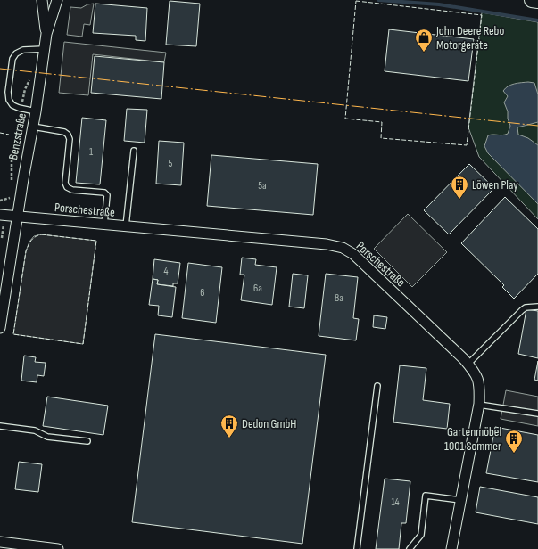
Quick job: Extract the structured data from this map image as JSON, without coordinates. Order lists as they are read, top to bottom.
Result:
{
  "streets": {
    "street": ["Benzstraße", "Porschestraße"]
  },
  "crossings": [
    ["Benzstraße", "Porschestraße"]
  ],
  "places": {
    "shop": ["John Deere Rebo Motorgeräte"],
    "building": ["Löwen Play", "Dedon GmbH", "Gartenmöbel 1001 Sommer"]
  },
  "house_numbers": [
    "1",
    "5",
    "5a",
    "4",
    "6a",
    "6",
    "8a",
    "14"
  ]
}
